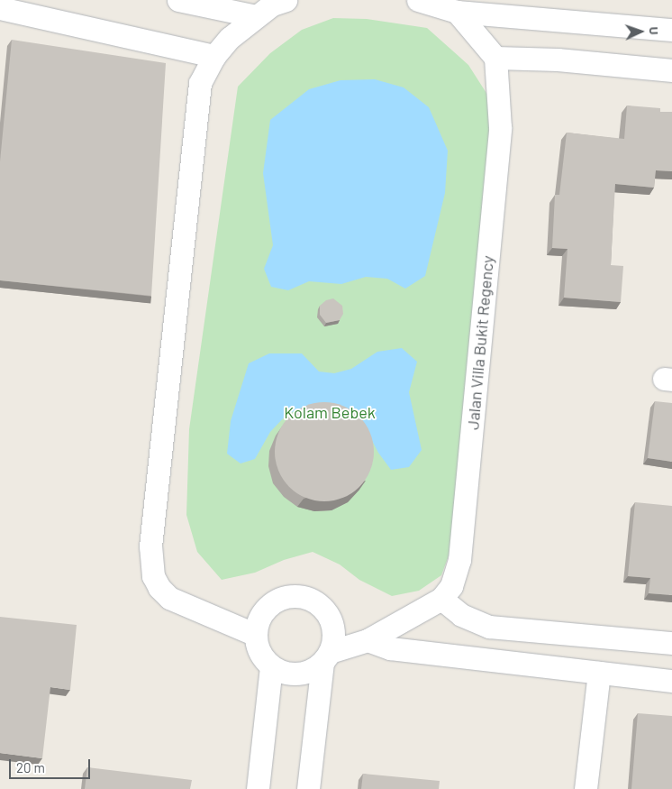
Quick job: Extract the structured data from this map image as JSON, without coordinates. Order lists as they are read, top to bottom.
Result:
{
  "streets": {
    "street": ["Jalan Villa Bukit Regency"]
  },
  "parks": ["Kolam Bebek"],
  "scale_bar": "20 m",
  "north": "right"
}
